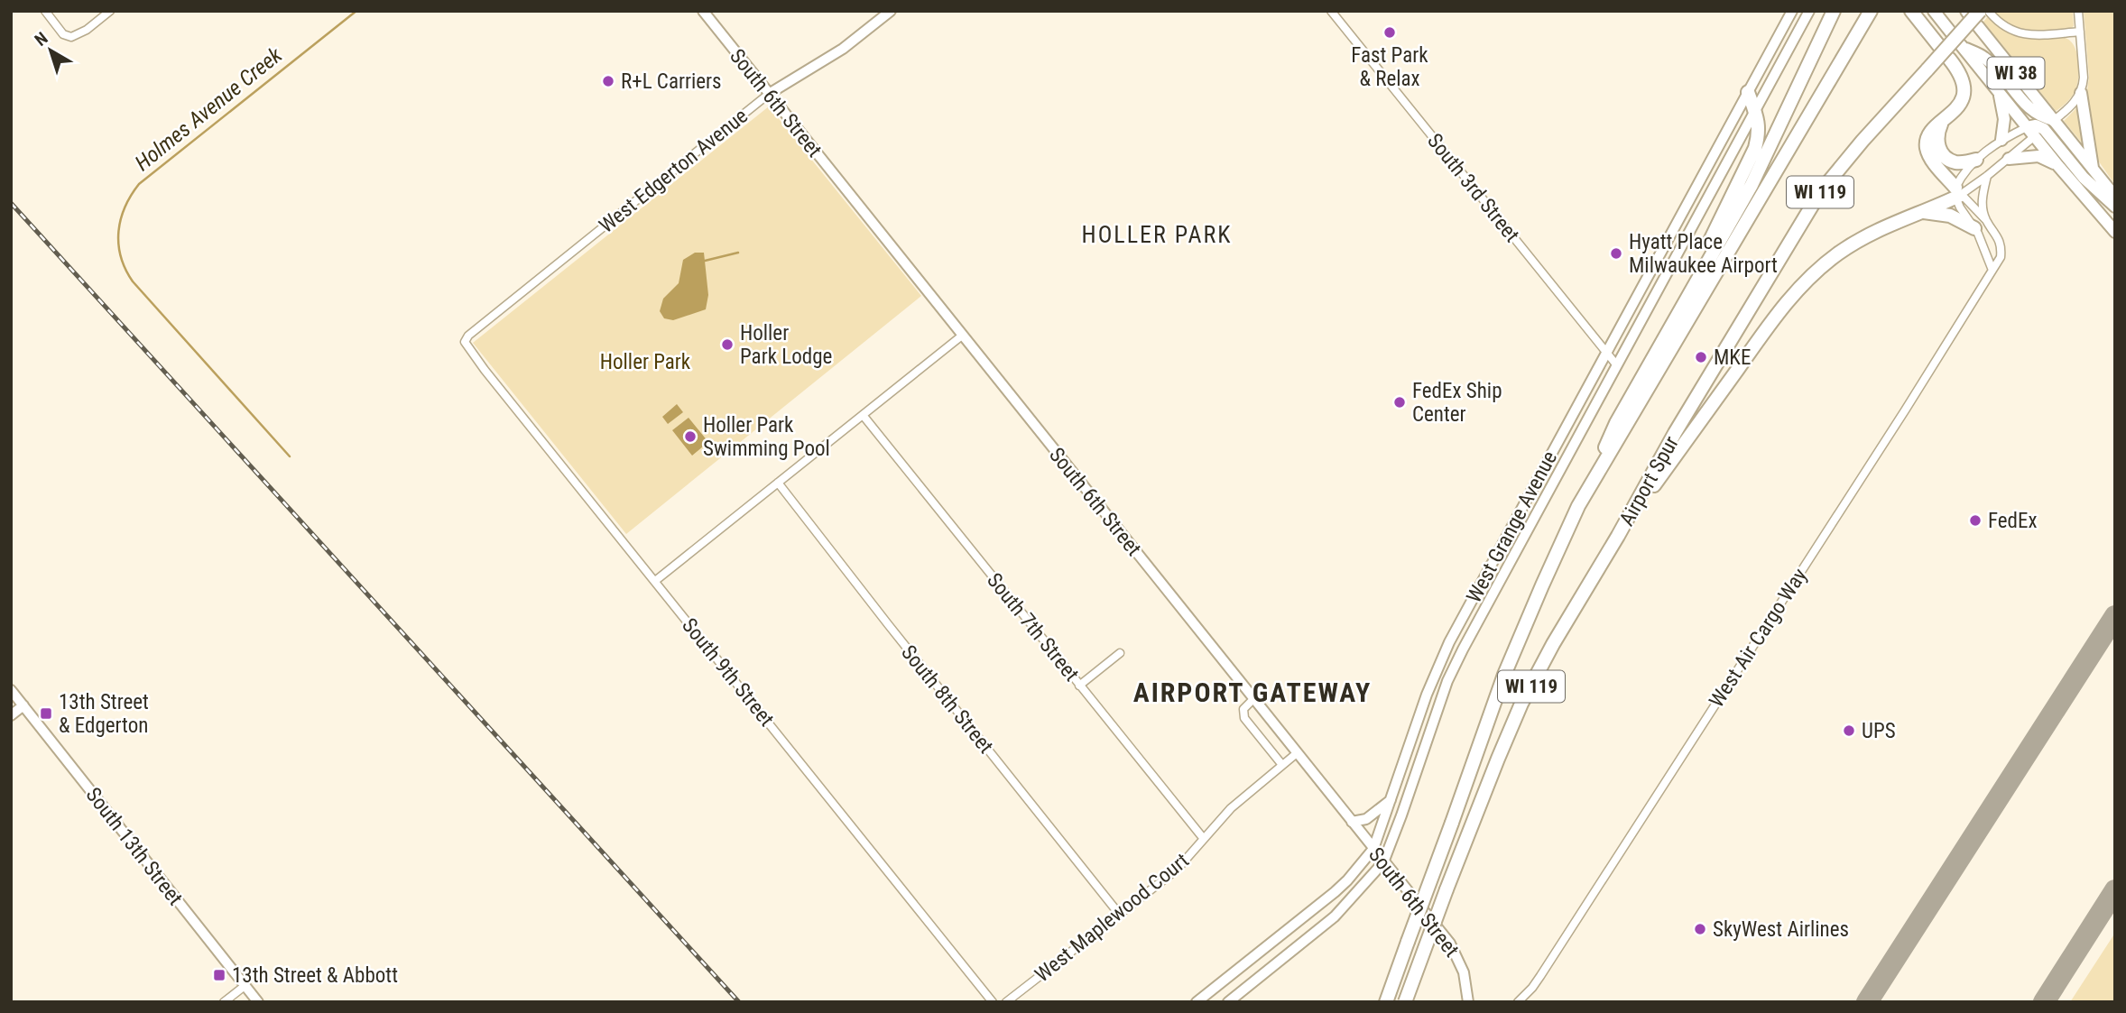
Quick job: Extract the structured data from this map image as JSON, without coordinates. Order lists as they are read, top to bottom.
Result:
{
  "streets": {
    "highway": ["WI 119", "Airport Spur"],
    "main road": ["WI 38"],
    "street": [
      "South 6th Street",
      "West Edgerton Avenue",
      "South 3rd Street",
      "West Grange Avenue",
      "South 7th Street",
      "West Air Cargo Way",
      "South 9th Street",
      "South 8th Street",
      "South 13th Street",
      "West Maplewood Court"
    ]
  },
  "crossings": [
    ["South 6th Street", "West Edgerton Avenue"],
    ["South 6th Street", "West Grange Avenue"],
    ["South 6th Street", "West Maplewood Court"],
    ["West Edgerton Avenue", "South 9th Street"],
    ["South 3rd Street", "West Grange Avenue"],
    ["South 7th Street", "West Maplewood Court"],
    ["South 8th Street", "West Maplewood Court"]
  ],
  "districts": ["HOLLER PARK", "AIRPORT GATEWAY"],
  "water": ["Holmes Avenue Creek"],
  "parks": ["Holler Park"],
  "places": {
    "other": [
      "Fast Park & Relax",
      "R+L Carriers",
      "Hyatt Place Milwaukee Airport",
      "Holler Park Lodge",
      "MKE",
      "FedEx Ship Center",
      "Holler Park Swimming Pool",
      "FedEx",
      "UPS",
      "SkyWest Airlines"
    ],
    "transit": ["13th Street & Edgerton", "13th Street & Abbott"]
  },
  "north": "top left"
}
